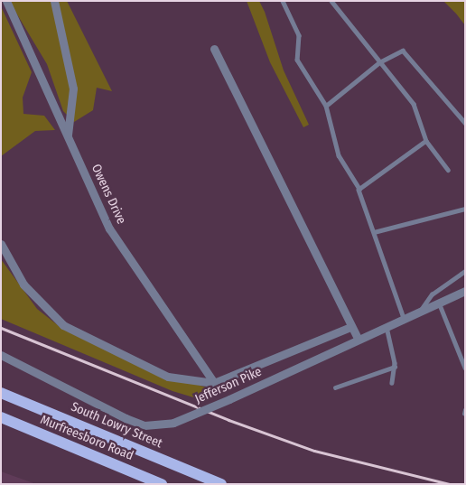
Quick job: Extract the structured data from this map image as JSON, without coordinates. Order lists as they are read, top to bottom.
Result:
{
  "streets": {
    "main road": ["South Lowry Street", "Murfreesboro Road"],
    "street": ["Owens Drive", "Jefferson Pike"]
  }
}
